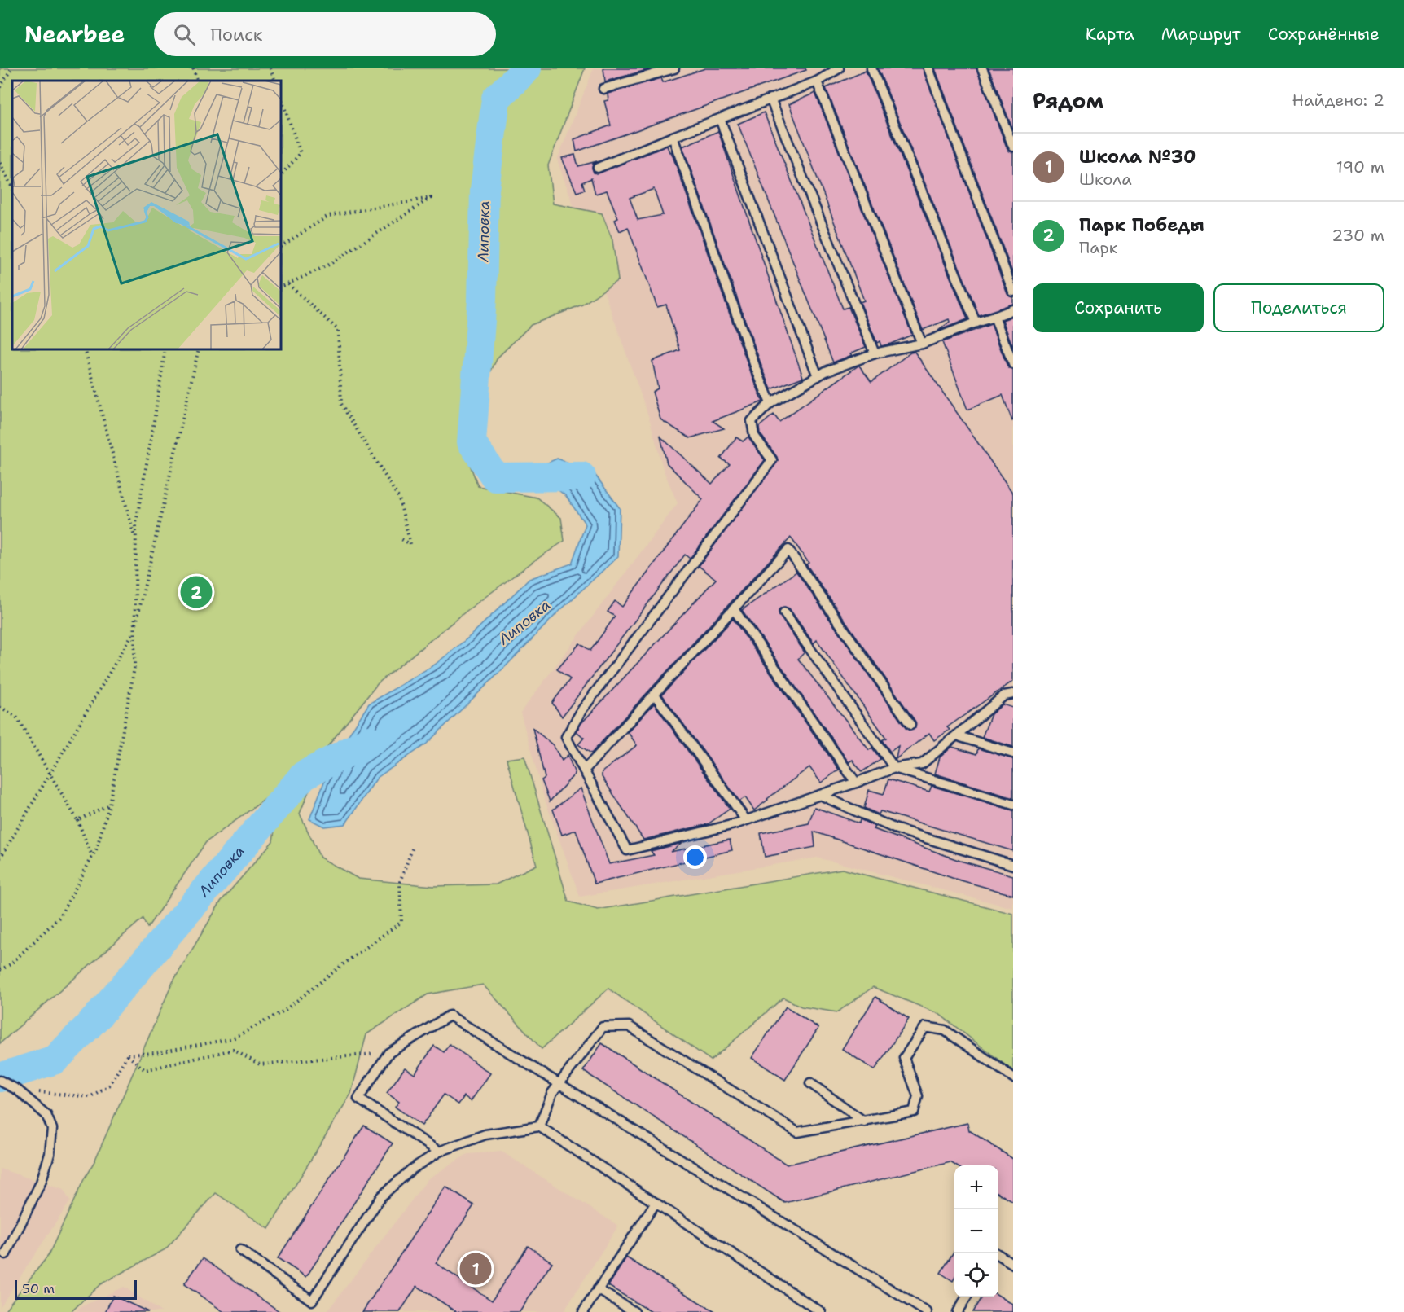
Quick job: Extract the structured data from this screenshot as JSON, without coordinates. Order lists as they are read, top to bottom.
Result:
{
  "water": ["Липовка"],
  "scale_bar": "50 m",
  "page": {
    "header": "Nearbee",
    "search": "Поиск",
    "nav": ["Карта", "Маршрут", "Сохранённые"],
    "heading": ["Рядом", "Найдено: 2"],
    "list": [
      {
        "mark": "1",
        "name": "Школа №30",
        "note": "Школа",
        "value": "190 m"
      },
      {
        "mark": "2",
        "name": "Парк Победы",
        "note": "Парк",
        "value": "230 m"
      }
    ],
    "buttons": ["Сохранить", "Поделиться"],
    "pins": ["2", "1"],
    "map_buttons": ["+", "−"],
    "scale": "50 m"
  }
}
